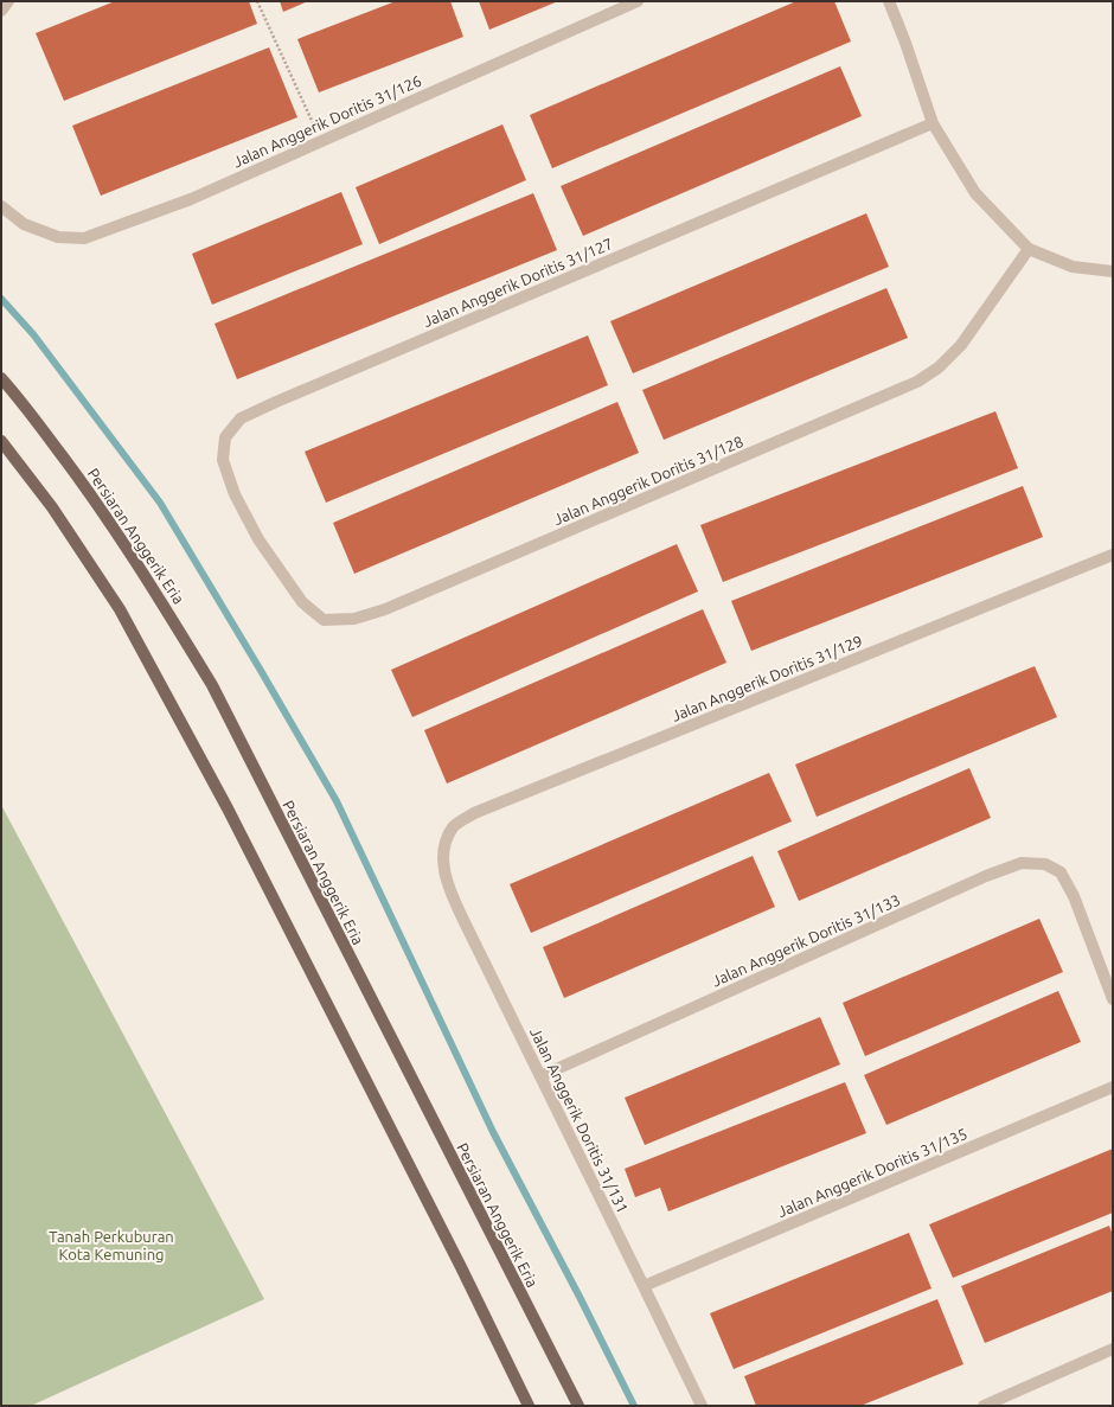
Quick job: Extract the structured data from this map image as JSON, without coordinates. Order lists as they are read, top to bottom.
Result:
{
  "streets": {
    "main road": ["Persiaran Anggerik Eria"],
    "street": [
      "Jalan Anggerik Doritis 31/126",
      "Jalan Anggerik Doritis 31/127",
      "Jalan Anggerik Doritis 31/128",
      "Jalan Anggerik Doritis 31/129",
      "Jalan Anggerik Doritis 31/133",
      "Jalan Anggerik Doritis 31/131",
      "Jalan Anggerik Doritis 31/135"
    ]
  },
  "crossings": [
    ["Jalan Anggerik Doritis 31/127", "Jalan Anggerik Doritis 31/128"],
    ["Jalan Anggerik Doritis 31/129", "Jalan Anggerik Doritis 31/131"],
    ["Jalan Anggerik Doritis 31/133", "Jalan Anggerik Doritis 31/131"],
    ["Jalan Anggerik Doritis 31/131", "Jalan Anggerik Doritis 31/135"]
  ],
  "parks": ["Tanah Perkuburan Kota Kemuning"]
}
